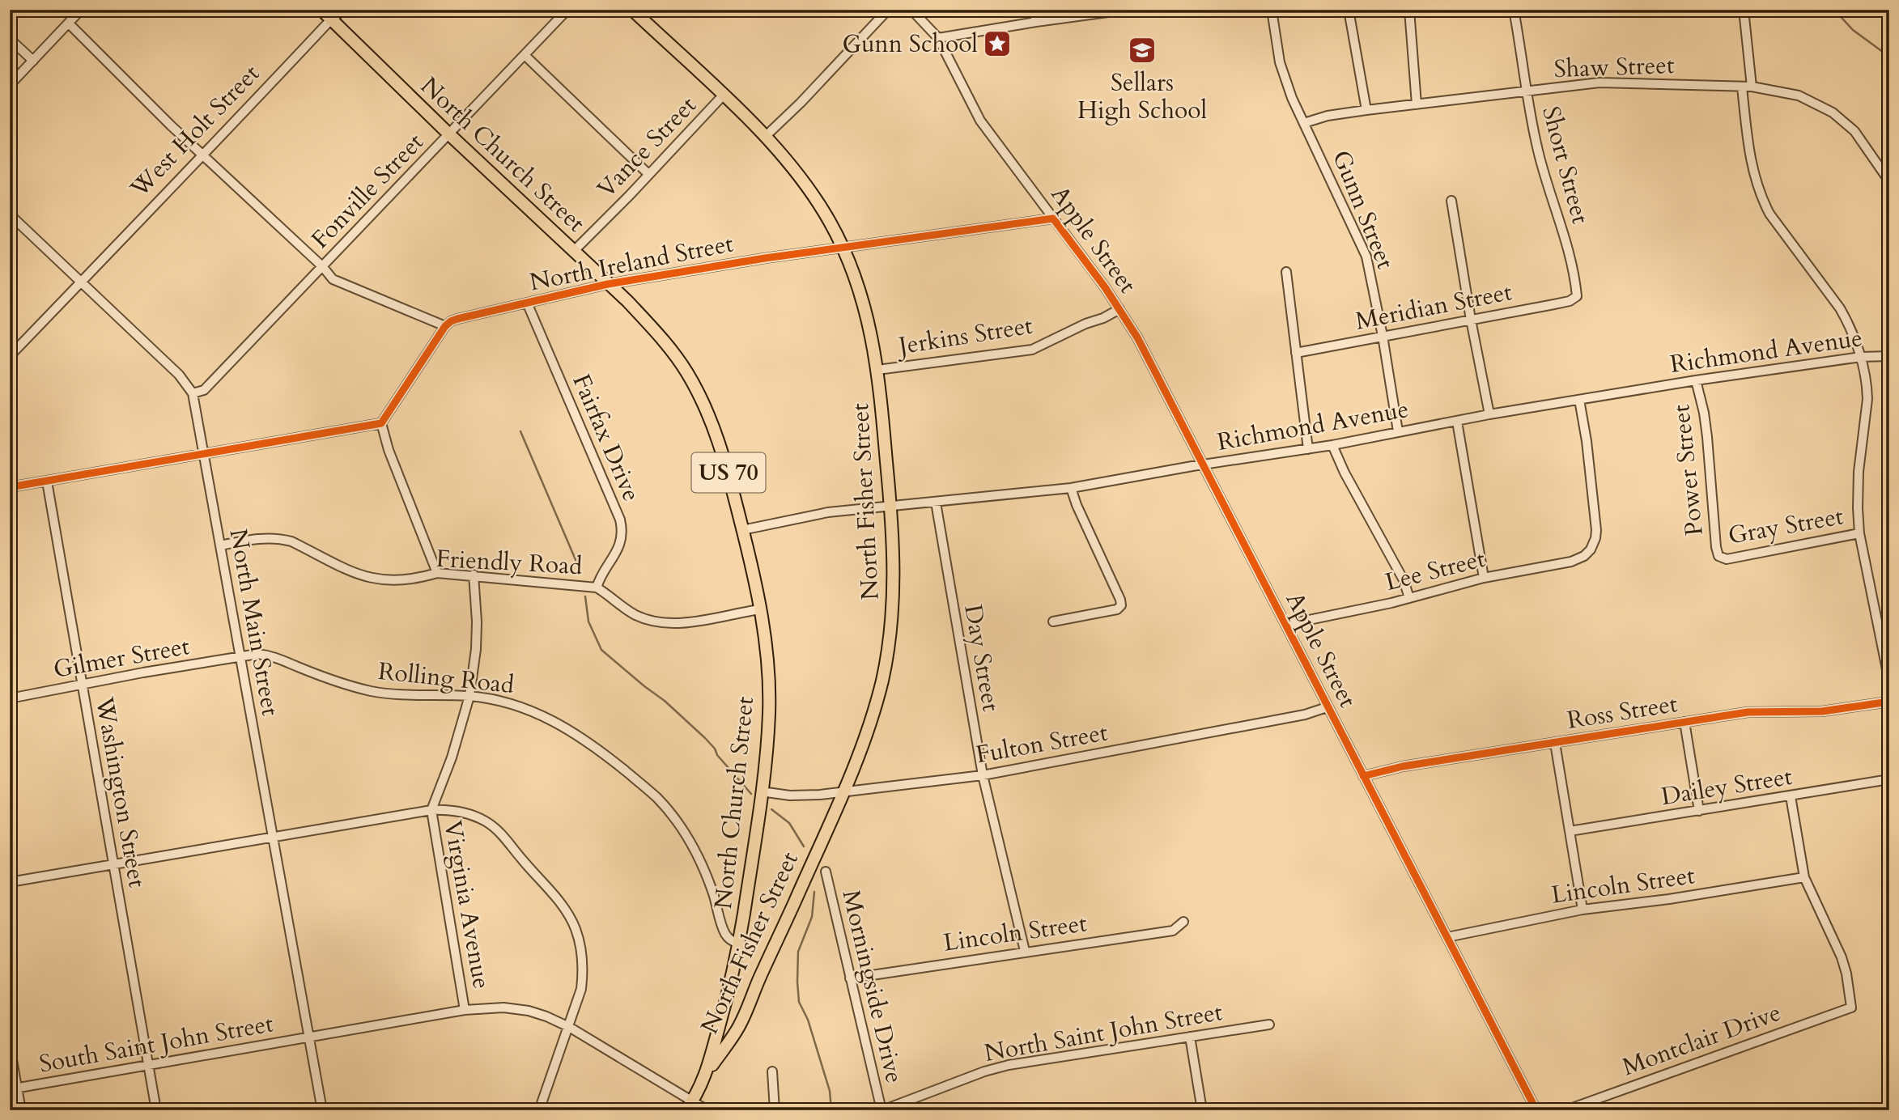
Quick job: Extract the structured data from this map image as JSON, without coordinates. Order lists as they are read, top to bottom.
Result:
{
  "streets": {
    "main road": [
      "West Holt Street",
      "North Church Street",
      "US 70",
      "North Fisher Street"
    ],
    "street": [
      "Shaw Street",
      "Vance Street",
      "Short Street",
      "Fonville Street",
      "Gunn Street",
      "Apple Street",
      "North Ireland Street",
      "Meridian Street",
      "Jerkins Street",
      "Richmond Avenue",
      "Fairfax Drive",
      "Power Street",
      "Gray Street",
      "Friendly Road",
      "Lee Street",
      "North Main Street",
      "Gilmer Street",
      "Day Street",
      "Rolling Road",
      "Ross Street",
      "Fulton Street",
      "Dailey Street",
      "Washington Street",
      "Lincoln Street",
      "Virginia Avenue",
      "Morningside Drive",
      "North Saint John Street",
      "Montclair Drive",
      "South Saint John Street"
    ]
  },
  "crossings": [
    ["Shaw Street", "Short Street"],
    ["Shaw Street", "Gunn Street"],
    ["West Holt Street", "North Church Street"],
    ["West Holt Street", "North Main Street"],
    ["Vance Street", "North Church Street"],
    ["Vance Street", "North Fisher Street"],
    ["North Church Street", "Fonville Street"],
    ["North Church Street", "North Ireland Street"],
    ["North Church Street", "Richmond Avenue"],
    ["North Church Street", "North Fisher Street"],
    ["North Church Street", "Friendly Road"],
    ["North Church Street", "Rolling Road"],
    ["North Church Street", "Fulton Street"],
    ["Short Street", "Meridian Street"],
    ["Fonville Street", "North Main Street"],
    ["Gunn Street", "Meridian Street"],
    ["Gunn Street", "Richmond Avenue"],
    ["Apple Street", "North Ireland Street"],
    ["Apple Street", "Jerkins Street"],
    ["Apple Street", "Richmond Avenue"],
    ["Apple Street", "Lee Street"],
    ["Apple Street", "Ross Street"],
    ["Apple Street", "Fulton Street"],
    ["Apple Street", "Lincoln Street"],
    ["North Ireland Street", "Fairfax Drive"],
    ["North Ireland Street", "North Fisher Street"],
    ["Jerkins Street", "North Fisher Street"],
    ["Richmond Avenue", "Power Street"],
    ["Richmond Avenue", "North Fisher Street"],
    ["Richmond Avenue", "Lee Street"],
    ["Richmond Avenue", "Day Street"],
    ["Fairfax Drive", "Friendly Road"],
    ["Power Street", "Gray Street"],
    ["North Fisher Street", "Fulton Street"],
    ["Friendly Road", "North Main Street"],
    ["Friendly Road", "Virginia Avenue"],
    ["North Main Street", "Gilmer Street"],
    ["North Main Street", "Rolling Road"],
    ["North Main Street", "South Saint John Street"],
    ["Gilmer Street", "Rolling Road"],
    ["Gilmer Street", "Washington Street"],
    ["Day Street", "Fulton Street"],
    ["Day Street", "Lincoln Street"],
    ["Rolling Road", "Virginia Avenue"],
    ["Washington Street", "South Saint John Street"],
    ["Lincoln Street", "Morningside Drive"],
    ["Lincoln Street", "Montclair Drive"],
    ["Morningside Drive", "North Saint John Street"]
  ],
  "places": {
    "place": ["Gunn School"],
    "school or university": ["Sellars High School"]
  }
}
